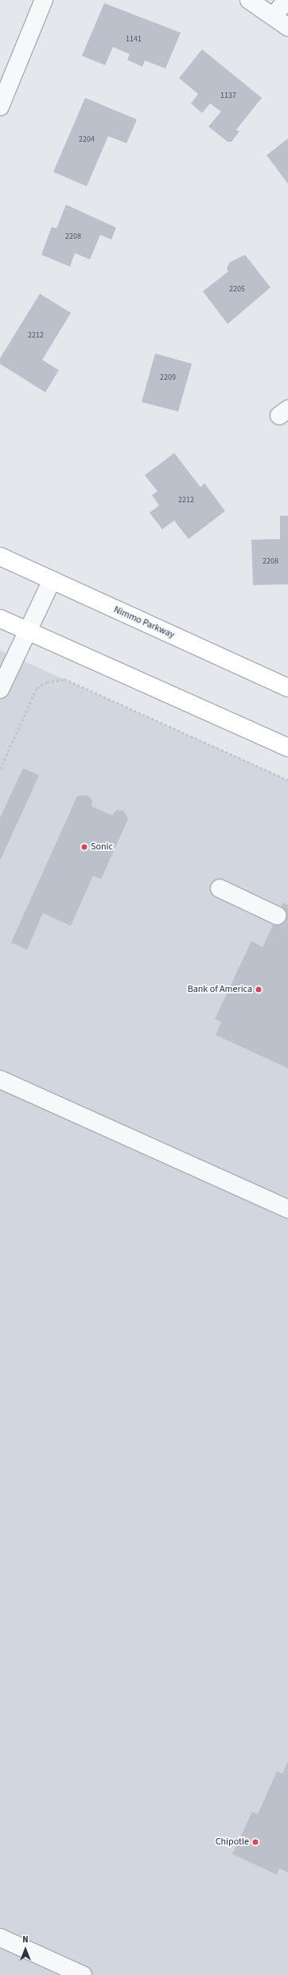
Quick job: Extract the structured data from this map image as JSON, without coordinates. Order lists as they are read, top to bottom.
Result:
{
  "streets": {
    "main road": ["Nimmo Parkway"]
  },
  "places": ["Sonic", "Bank of America", "Chipotle"],
  "house_numbers": [
    "1141",
    "1137",
    "2204",
    "2208",
    "2205",
    "2212",
    "2209",
    "2212",
    "2208"
  ],
  "north": "top"
}
